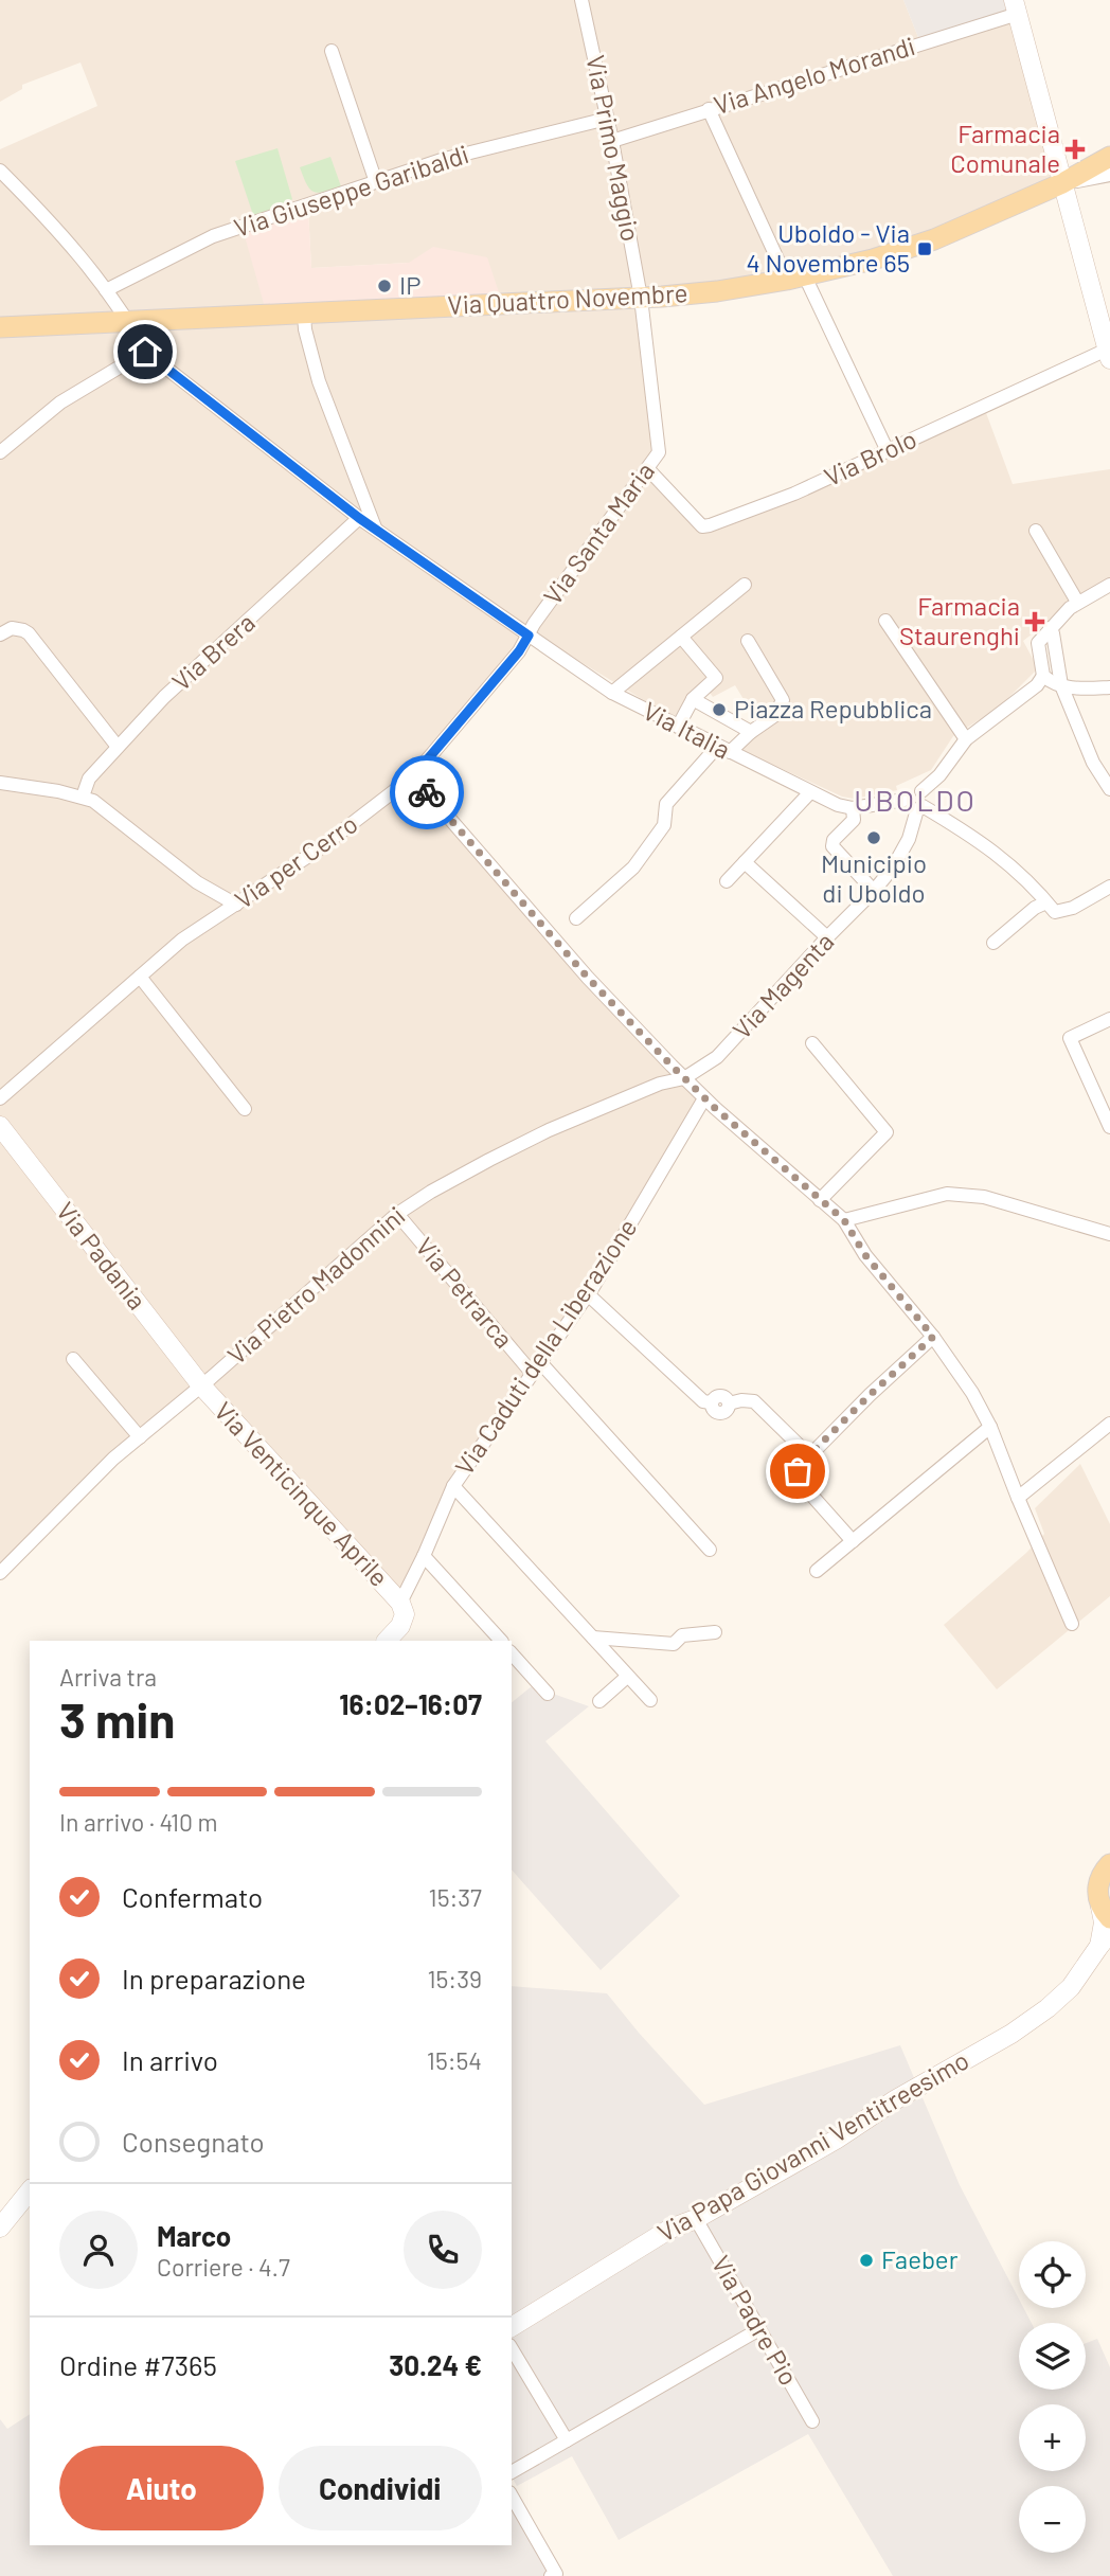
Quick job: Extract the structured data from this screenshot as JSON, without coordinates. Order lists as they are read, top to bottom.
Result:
{
  "streets": {
    "main road": ["Via Quattro Novembre"],
    "street": [
      "Via Angelo Morandi",
      "Via Primo Maggio",
      "Via Giuseppe Garibaldi",
      "Via Brolo",
      "Via Santa Maria",
      "Via Brera",
      "Via Italia",
      "Via per Cerro",
      "Via Magenta",
      "Via Padania",
      "Via Pietro Madonnini",
      "Via Petrarca",
      "Via Caduti della Liberazione",
      "Via Venticinque Aprile",
      "Via Papa Giovanni Ventitreesimo",
      "Via Padre Pio"
    ]
  },
  "crossings": [
    ["Via Angelo Morandi", "Via Primo Maggio"],
    ["Via Primo Maggio", "Via Giuseppe Garibaldi"],
    ["Via Primo Maggio", "Via Quattro Novembre"],
    ["Via Primo Maggio", "Via Santa Maria"],
    ["Via Quattro Novembre", "Via Santa Maria"],
    ["Via Brolo", "Via Santa Maria"],
    ["Via Santa Maria", "Via Italia"],
    ["Via Santa Maria", "Via per Cerro"],
    ["Via Brera", "Via Italia"],
    ["Via Italia", "Via per Cerro"],
    ["Via Magenta", "Via Pietro Madonnini"],
    ["Via Padania", "Via Pietro Madonnini"],
    ["Via Padania", "Via Venticinque Aprile"],
    ["Via Pietro Madonnini", "Via Petrarca"],
    ["Via Pietro Madonnini", "Via Venticinque Aprile"],
    ["Via Petrarca", "Via Caduti della Liberazione"],
    ["Via Caduti della Liberazione", "Via Venticinque Aprile"],
    ["Via Papa Giovanni Ventitreesimo", "Via Padre Pio"]
  ],
  "districts": ["UBOLDO"],
  "places": {
    "health": ["Farmacia Comunale", "Farmacia Staurenghi"],
    "transit": ["Uboldo - Via 4 Novembre 65"],
    "other": [
      "IP",
      "Piazza Repubblica",
      "Municipio di Uboldo",
      "Faeber"
    ]
  },
  "page": {
    "heading": ["3 min", "Arriva tra", "16:02–16:07"],
    "panel": [
      "Marco",
      "Corriere · 4.7",
      "Ordine #7365",
      "30.24 €"
    ],
    "bar": "In arrivo · 410 m",
    "list": [
      ["Confermato", "15:37"],
      ["In preparazione", "15:39"],
      ["In arrivo", "15:54"],
      "Consegnato"
    ],
    "map_buttons": ["+", "−"],
    "buttons": ["Aiuto", "Condividi"]
  }
}
